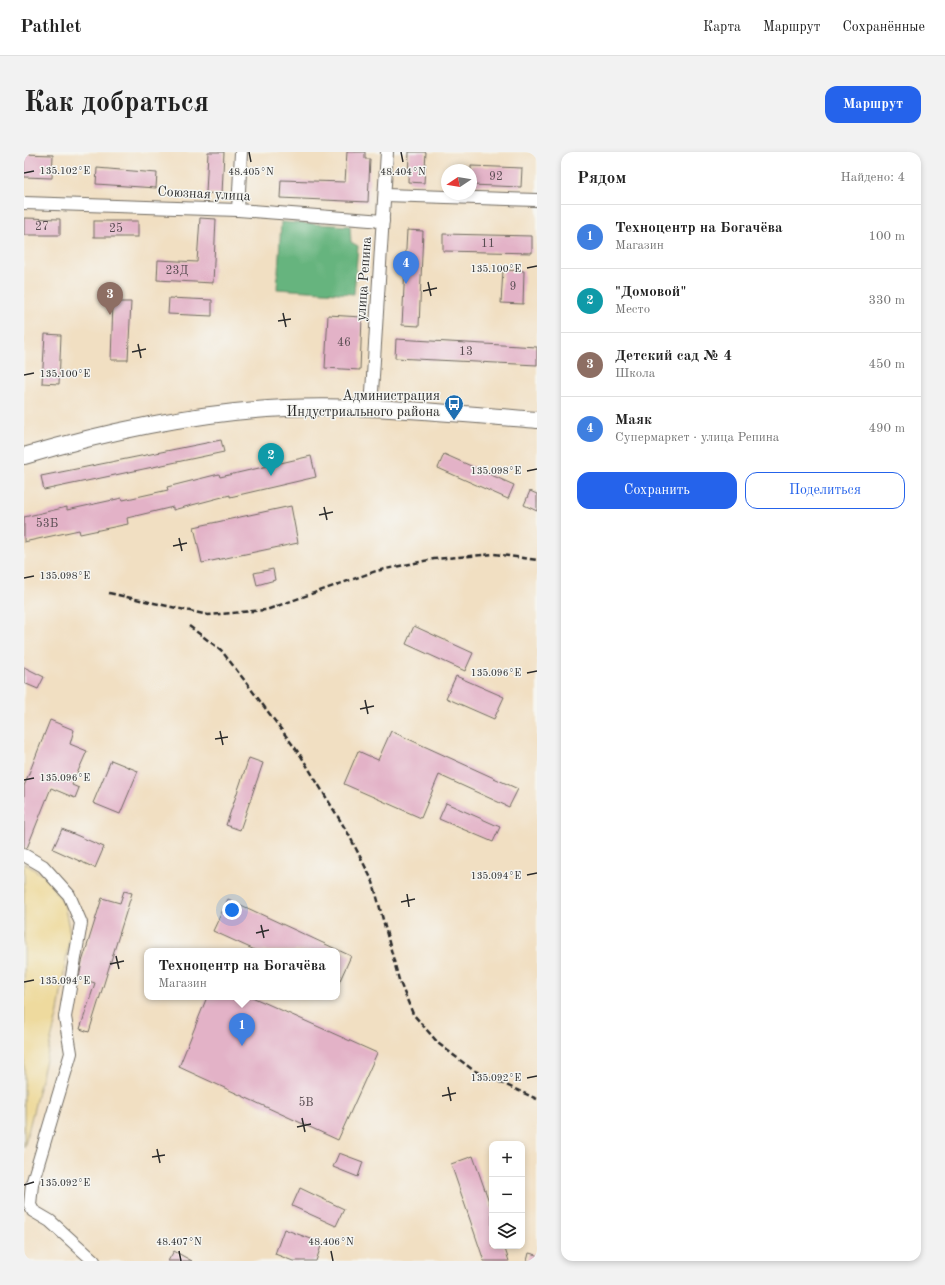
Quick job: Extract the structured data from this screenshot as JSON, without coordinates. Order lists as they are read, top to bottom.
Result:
{
  "streets": {
    "street": ["Союзная улица", "улица Репина"]
  },
  "crossings": [
    ["Союзная улица", "улица Репина"]
  ],
  "places": {
    "bus stop": ["Администрация Индустриального района"]
  },
  "house_numbers": [
    "92",
    "27",
    "25",
    "11",
    "23Д",
    "9",
    "46",
    "13",
    "53Б",
    "5В"
  ],
  "north": "left",
  "page": {
    "header": "Pathlet",
    "nav": ["Карта", "Маршрут", "Сохранённые"],
    "buttons": [
      "Маршрут",
      ["Сохранить", "Поделиться"]
    ],
    "title": "Как добраться",
    "heading": ["Рядом", "Найдено: 4"],
    "list": [
      {
        "mark": "1",
        "name": "Техноцентр на Богачёва",
        "note": "Магазин",
        "value": "100 m"
      },
      {
        "mark": "2",
        "name": "\"Домовой\"",
        "note": "Место",
        "value": "330 m"
      },
      {
        "mark": "3",
        "name": "Детский сад № 4",
        "note": "Школа",
        "value": "450 m"
      },
      {
        "mark": "4",
        "name": "Маяк",
        "note": "Супермаркет · улица Репина",
        "value": "490 m"
      }
    ],
    "pins": [
      "4",
      "3",
      "2",
      "1"
    ],
    "popup": ["Техноцентр на Богачёва", "Магазин"],
    "map_buttons": ["+", "−"]
  },
  "coordinates": [
    "135.102°E",
    "48.405°N",
    "48.404°N",
    "135.100°E",
    "135.098°E",
    "135.096°E",
    "135.094°E",
    "135.092°E",
    "48.407°N",
    "48.406°N"
  ]
}
